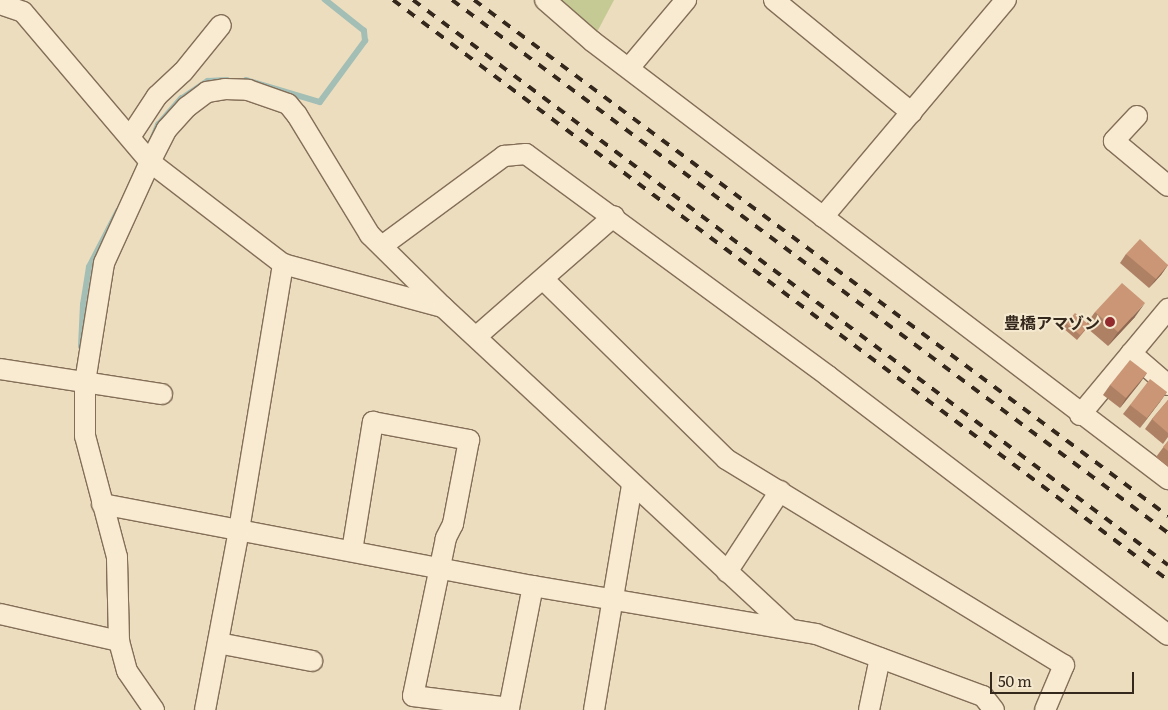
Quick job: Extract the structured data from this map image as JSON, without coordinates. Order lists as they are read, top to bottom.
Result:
{
  "places": ["豊橋アマゾン"],
  "scale_bar": "50 m"
}
